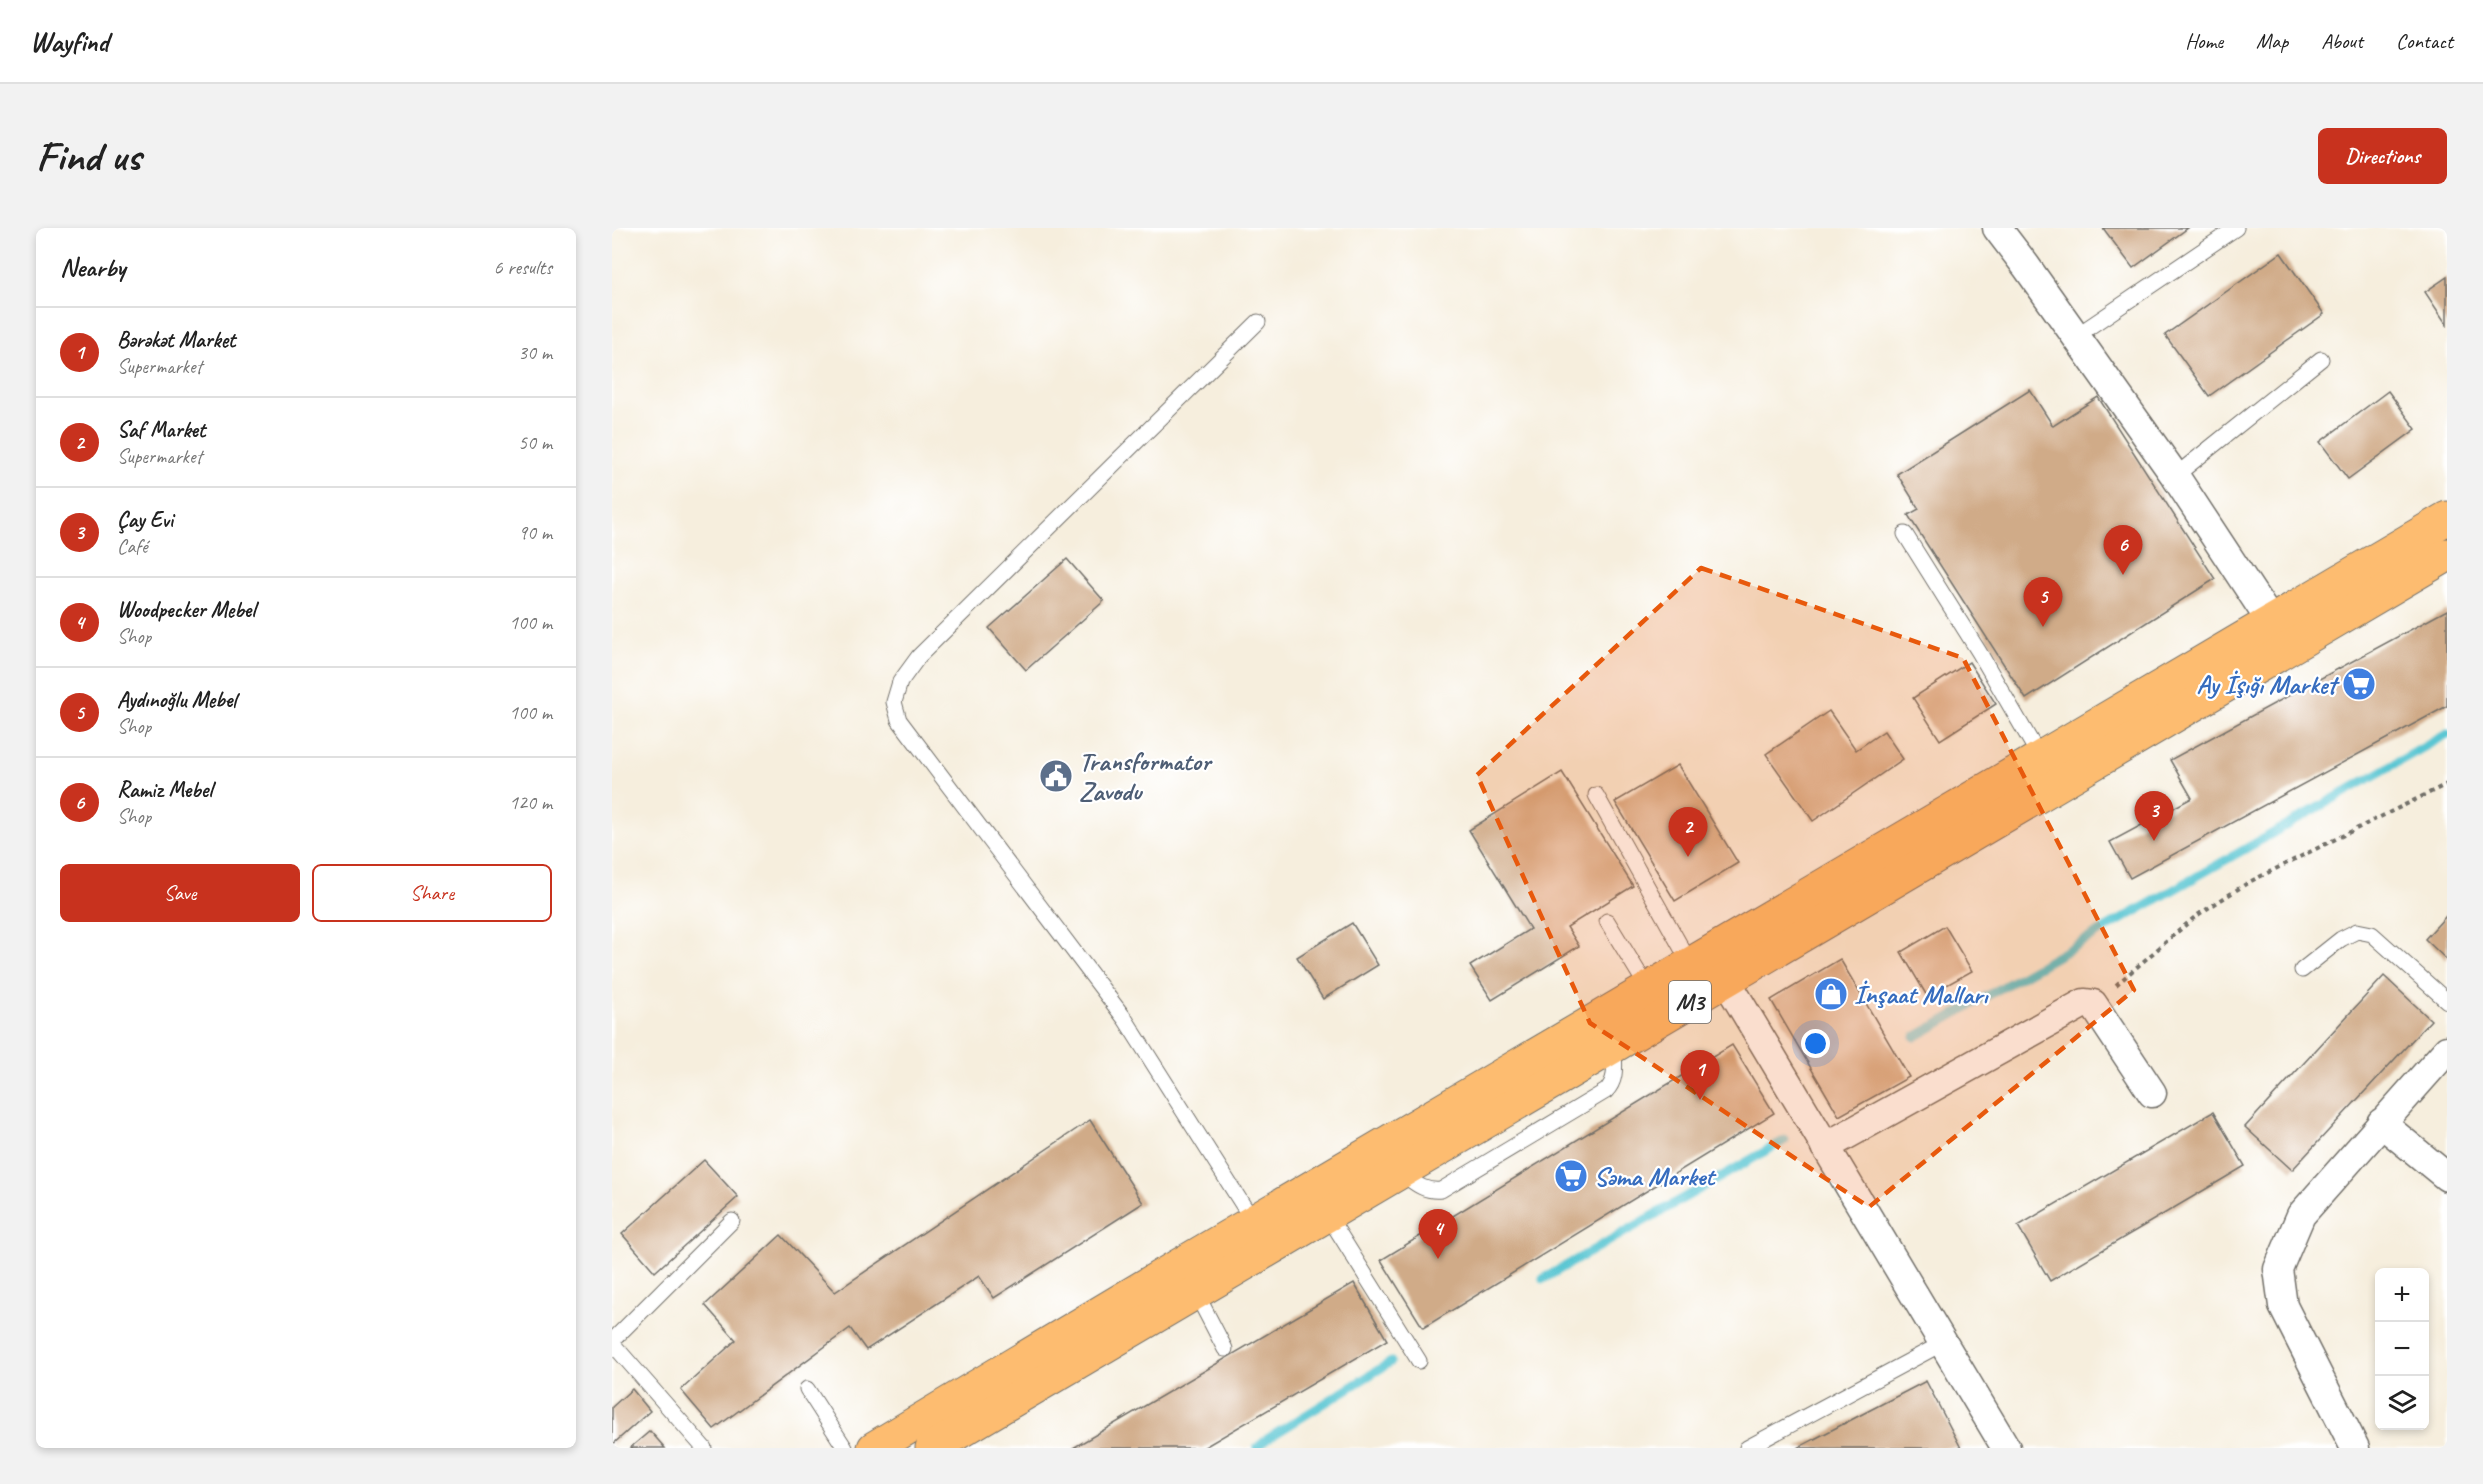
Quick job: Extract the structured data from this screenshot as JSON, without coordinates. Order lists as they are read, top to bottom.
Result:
{
  "streets": {
    "main road": ["M3"]
  },
  "places": {
    "supermarket": ["Ay İşığı Market", "Səma Market"],
    "public building": ["Transformator Zavodu"],
    "shop": ["İnşaat Malları"]
  },
  "page": {
    "header": "Wayfind",
    "nav": [
      "Home",
      "Map",
      "About",
      "Contact"
    ],
    "buttons": [
      "Directions",
      ["Save", "Share"]
    ],
    "title": "Find us",
    "heading": ["Nearby", "6 results"],
    "list": [
      {
        "mark": "1",
        "name": "Bərəkət Market",
        "note": "Supermarket",
        "value": "30 m"
      },
      {
        "mark": "2",
        "name": "Saf Market",
        "note": "Supermarket",
        "value": "50 m"
      },
      {
        "mark": "3",
        "name": "Çay Evi",
        "note": "Café",
        "value": "90 m"
      },
      {
        "mark": "4",
        "name": "Woodpecker Mebel",
        "note": "Shop",
        "value": "100 m"
      },
      {
        "mark": "5",
        "name": "Aydınoğlu Mebel",
        "note": "Shop",
        "value": "100 m"
      },
      {
        "mark": "6",
        "name": "Ramiz Mebel",
        "note": "Shop",
        "value": "120 m"
      }
    ],
    "pins": [
      "6",
      "5",
      "3",
      "2",
      "1",
      "4"
    ],
    "map_buttons": ["+", "−"]
  }
}
